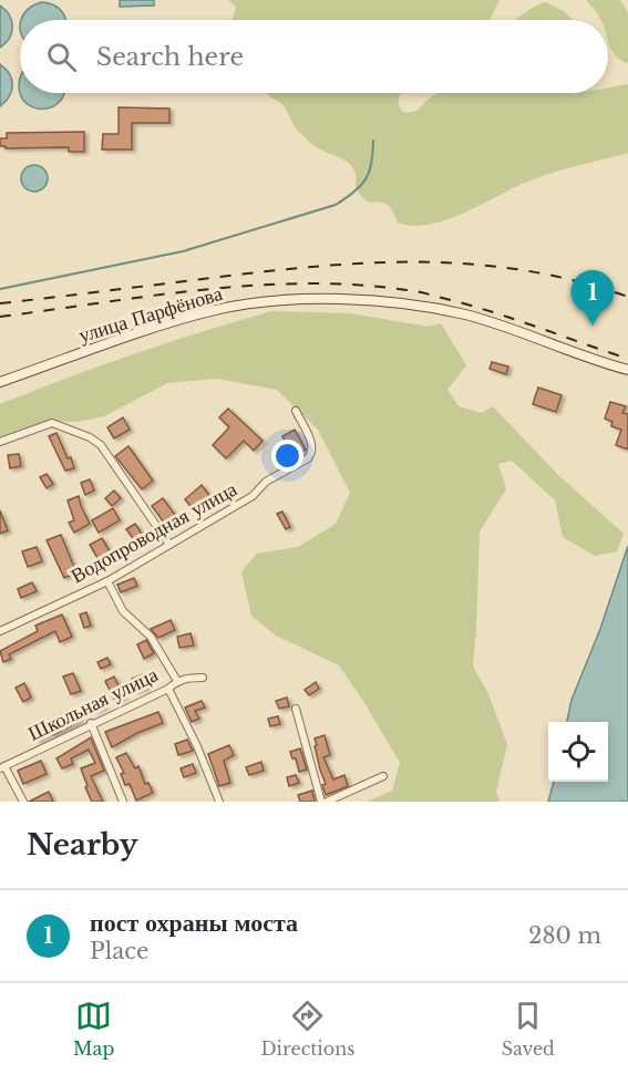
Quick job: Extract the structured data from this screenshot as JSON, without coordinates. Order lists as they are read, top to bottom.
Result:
{
  "streets": {
    "main road": ["улица Парфёнова"],
    "street": ["Водопроводная улица", "Школьная улица"]
  },
  "page": {
    "search": "Search here",
    "pins": "1",
    "heading": "Nearby",
    "list": [
      {
        "mark": "1",
        "name": "пост охраны моста",
        "note": "Place",
        "value": "280 m"
      }
    ],
    "nav": ["Map", "Directions", "Saved"]
  }
}
